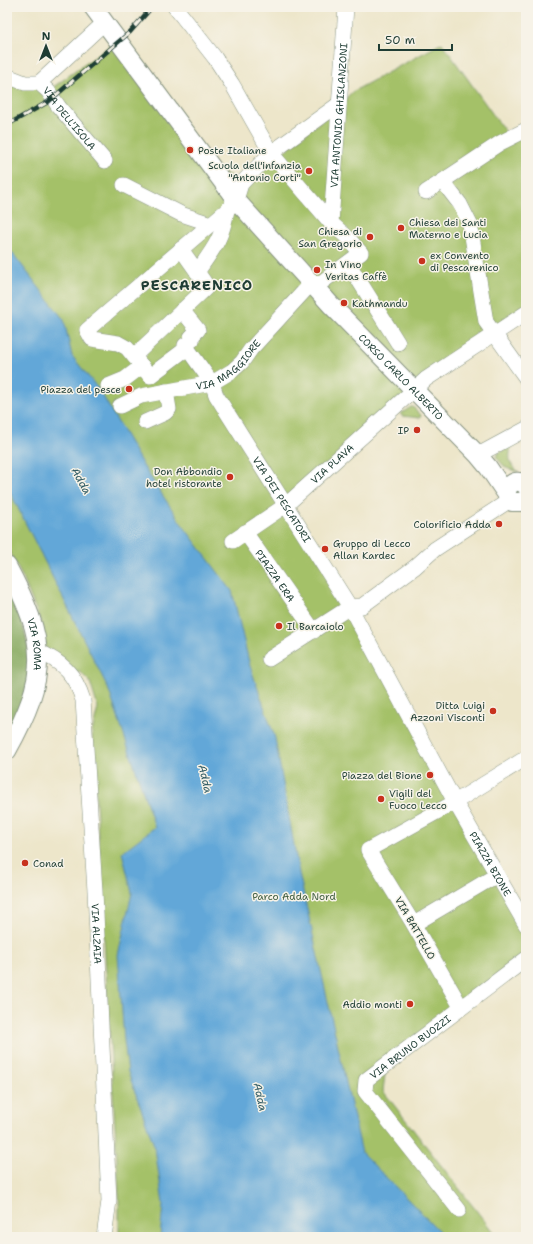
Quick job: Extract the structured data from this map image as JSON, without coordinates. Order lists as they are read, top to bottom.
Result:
{
  "streets": {
    "main road": ["CORSO CARLO ALBERTO", "VIA ROMA"],
    "street": [
      "VIA ANTONIO GHISLANZONI",
      "VIA DELL'ISOLA",
      "VIA MAGGIORE",
      "VIA PLAVA",
      "VIA DEI PESCATORI",
      "PIAZZA ERA",
      "PIAZZA BIONE",
      "VIA BATTELLO",
      "VIA ALZAIA",
      "VIA BRUNO BUOZZI"
    ]
  },
  "crossings": [
    ["VIA ANTONIO GHISLANZONI", "VIA MAGGIORE"],
    ["VIA MAGGIORE", "CORSO CARLO ALBERTO"],
    ["VIA MAGGIORE", "VIA DEI PESCATORI"],
    ["CORSO CARLO ALBERTO", "VIA PLAVA"],
    ["VIA PLAVA", "VIA DEI PESCATORI"],
    ["VIA PLAVA", "PIAZZA ERA"],
    ["VIA DEI PESCATORI", "PIAZZA BIONE"],
    ["VIA DEI PESCATORI", "VIA BATTELLO"],
    ["VIA ROMA", "VIA ALZAIA"],
    ["PIAZZA BIONE", "VIA BATTELLO"],
    ["VIA BATTELLO", "VIA BRUNO BUOZZI"]
  ],
  "districts": ["PESCARENICO"],
  "water": ["Adda"],
  "parks": ["Parco Adda Nord"],
  "places": [
    "Poste Italiane",
    "Scuola dell'infanzia \"Antonio Corti\"",
    "Chiesa dei Santi Materno e Lucia",
    "Chiesa di San Gregorio",
    "ex Convento di Pescarenico",
    "In Vino Veritas Caffè",
    "Kathmandu",
    "Piazza del pesce",
    "IP",
    "Don Abbondio hotel ristorante",
    "Colorificio Adda",
    "Gruppo di Lecco Allan Kardec",
    "Il Barcaiolo",
    "Ditta Luigi Azzoni Visconti",
    "Piazza del Bione",
    "Vigili del Fuoco Lecco",
    "Conad",
    "Addio monti"
  ],
  "scale_bar": "50 m",
  "north": "top"
}
